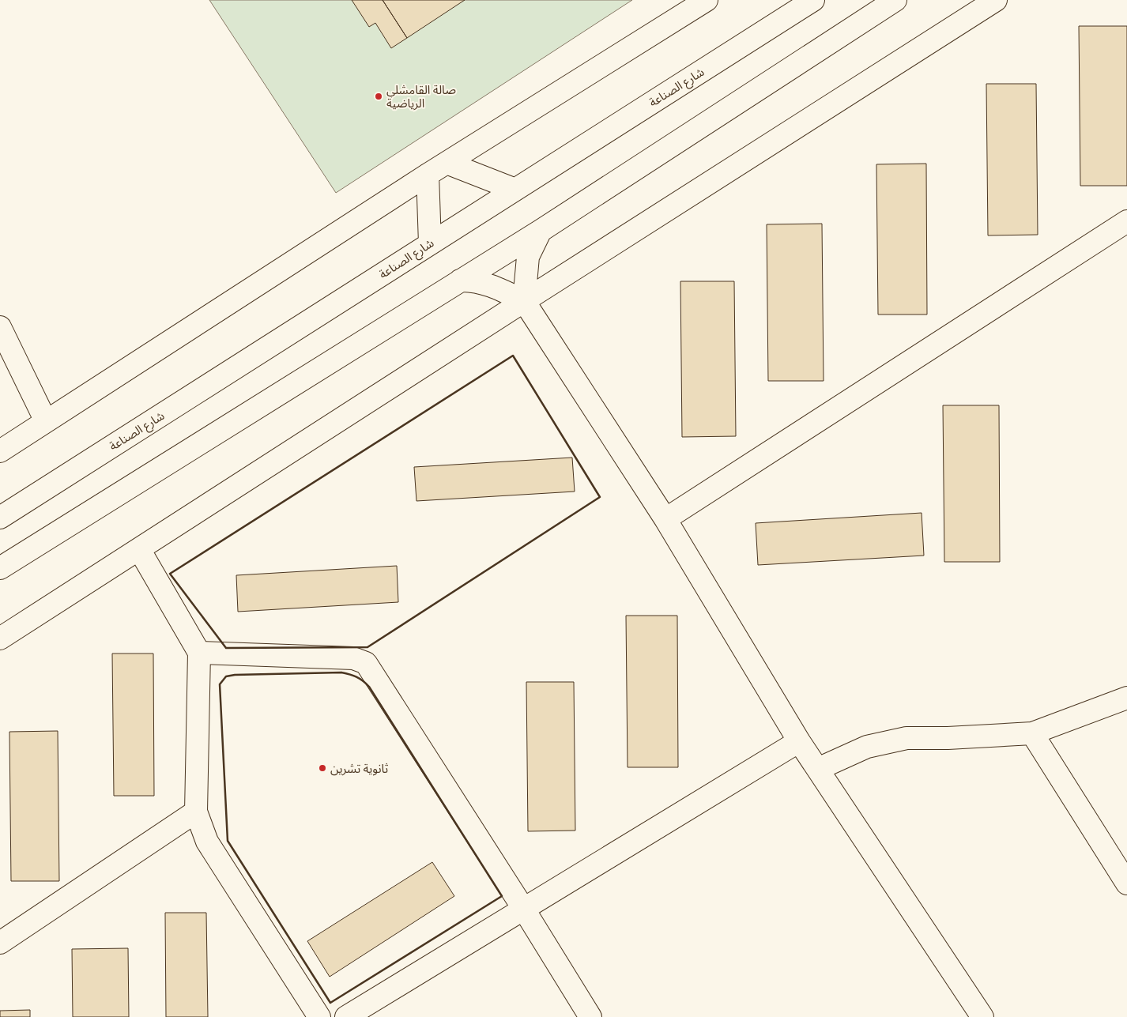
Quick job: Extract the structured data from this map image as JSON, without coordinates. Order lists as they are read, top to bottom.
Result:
{
  "streets": {
    "street": ["شارع الصناعة"]
  },
  "places": ["صالة القامشلي الرياضية", "ثانوية تشرين"]
}
